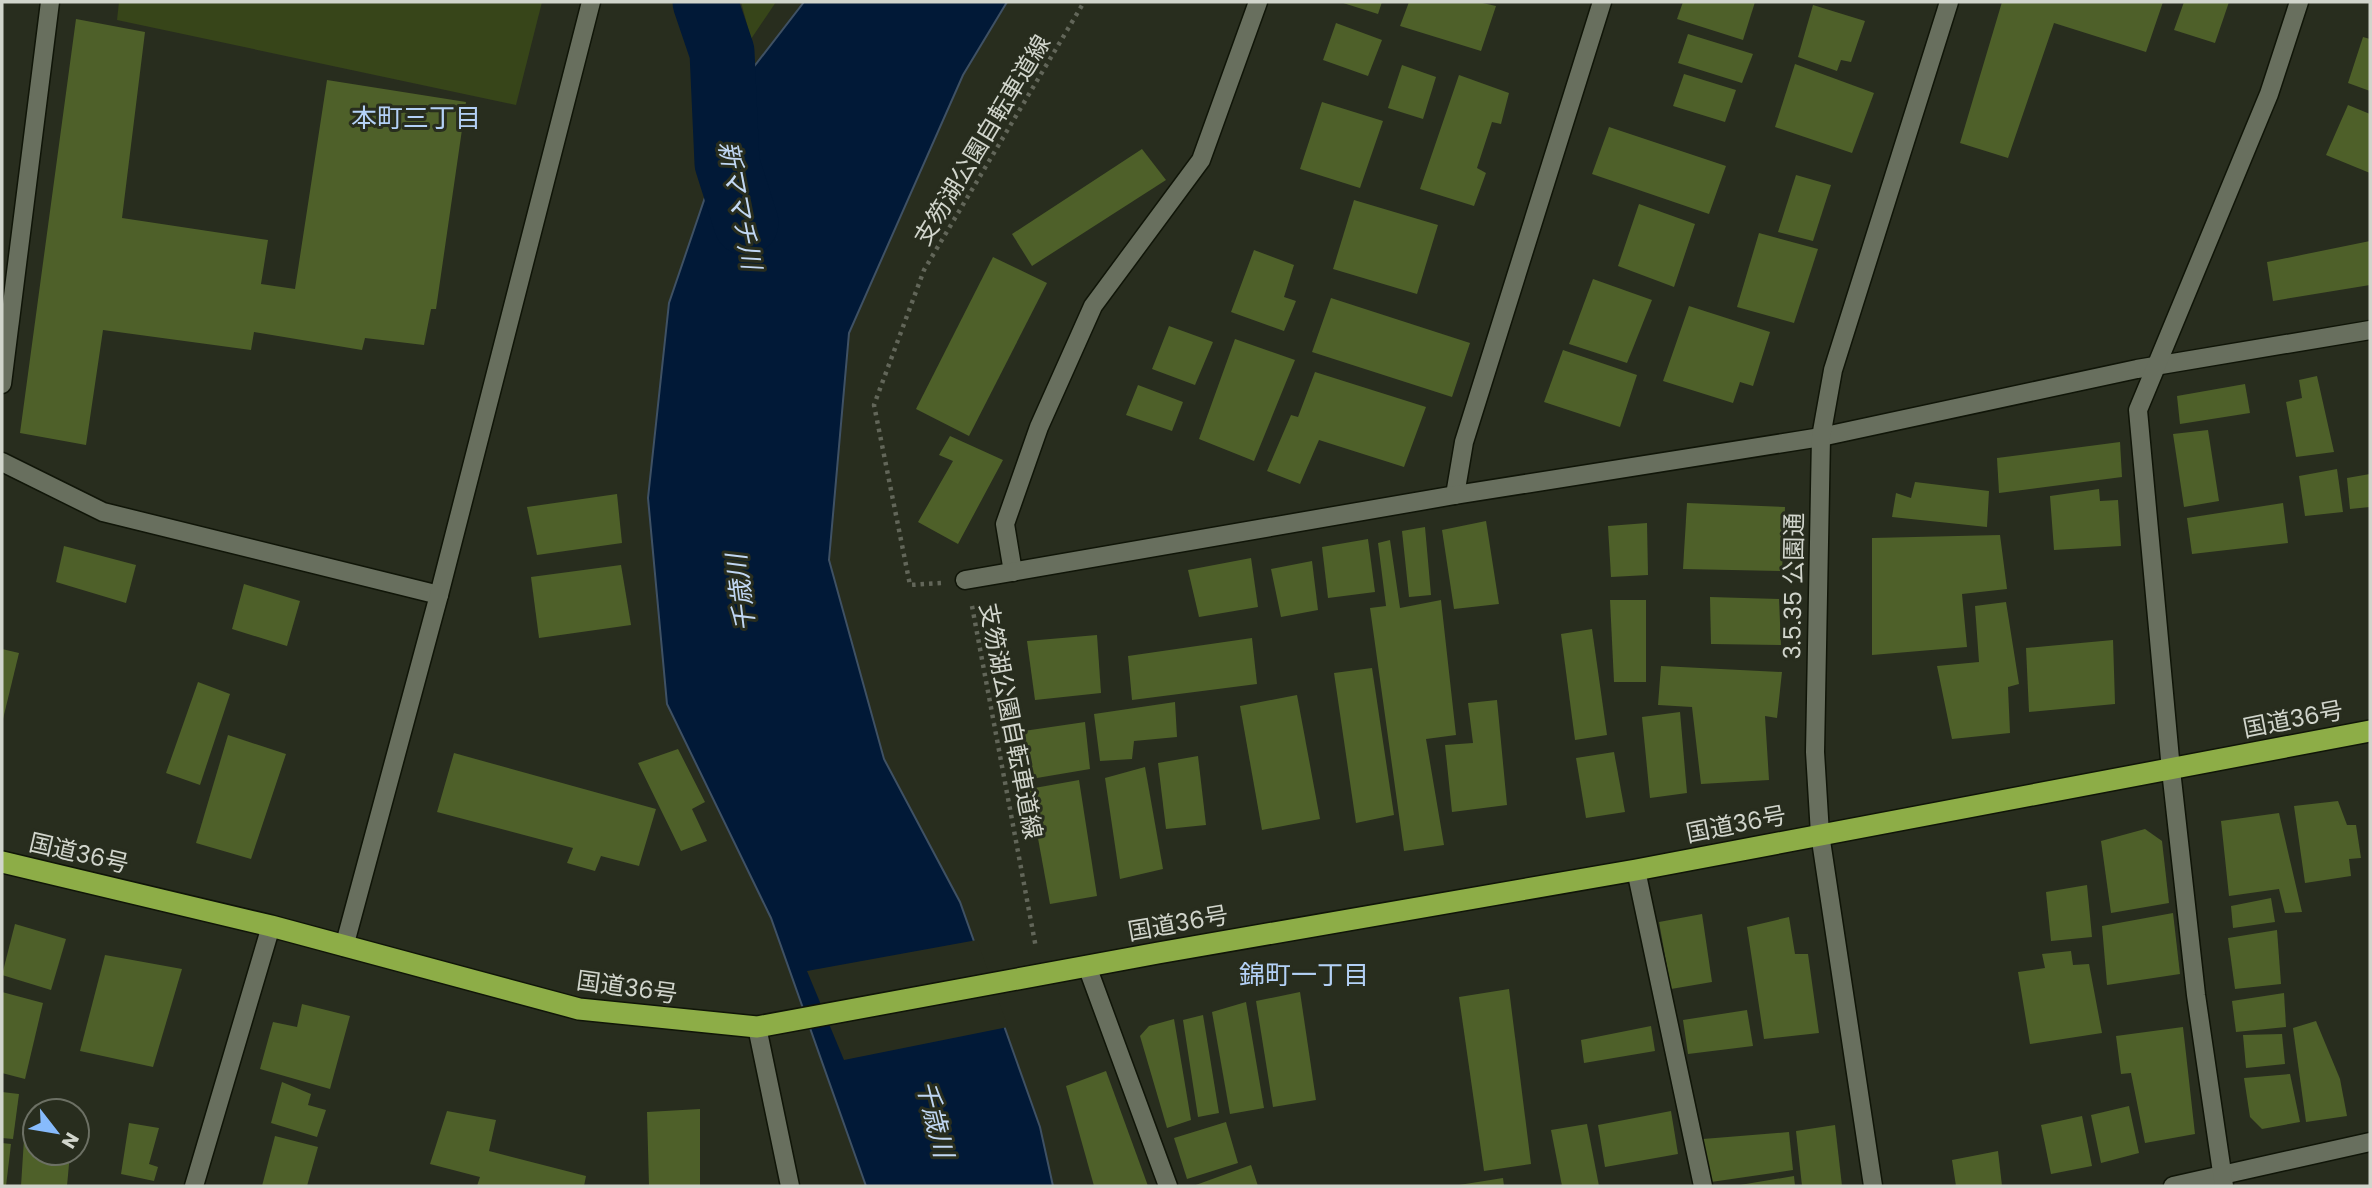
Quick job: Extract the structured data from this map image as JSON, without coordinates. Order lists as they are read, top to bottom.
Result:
{
  "streets": {
    "highway": ["国道36号"],
    "street": ["3.5.35 公園通"],
    "path": ["支笏湖公園自転車道線"]
  },
  "crossings": [
    ["支笏湖公園自転車道線", "国道36号"],
    ["3.5.35 公園通", "国道36号"]
  ],
  "districts": ["本町三丁目", "錦町一丁目"],
  "water": ["新ママチ川", "千歳川"],
  "north": "bottom right"
}
